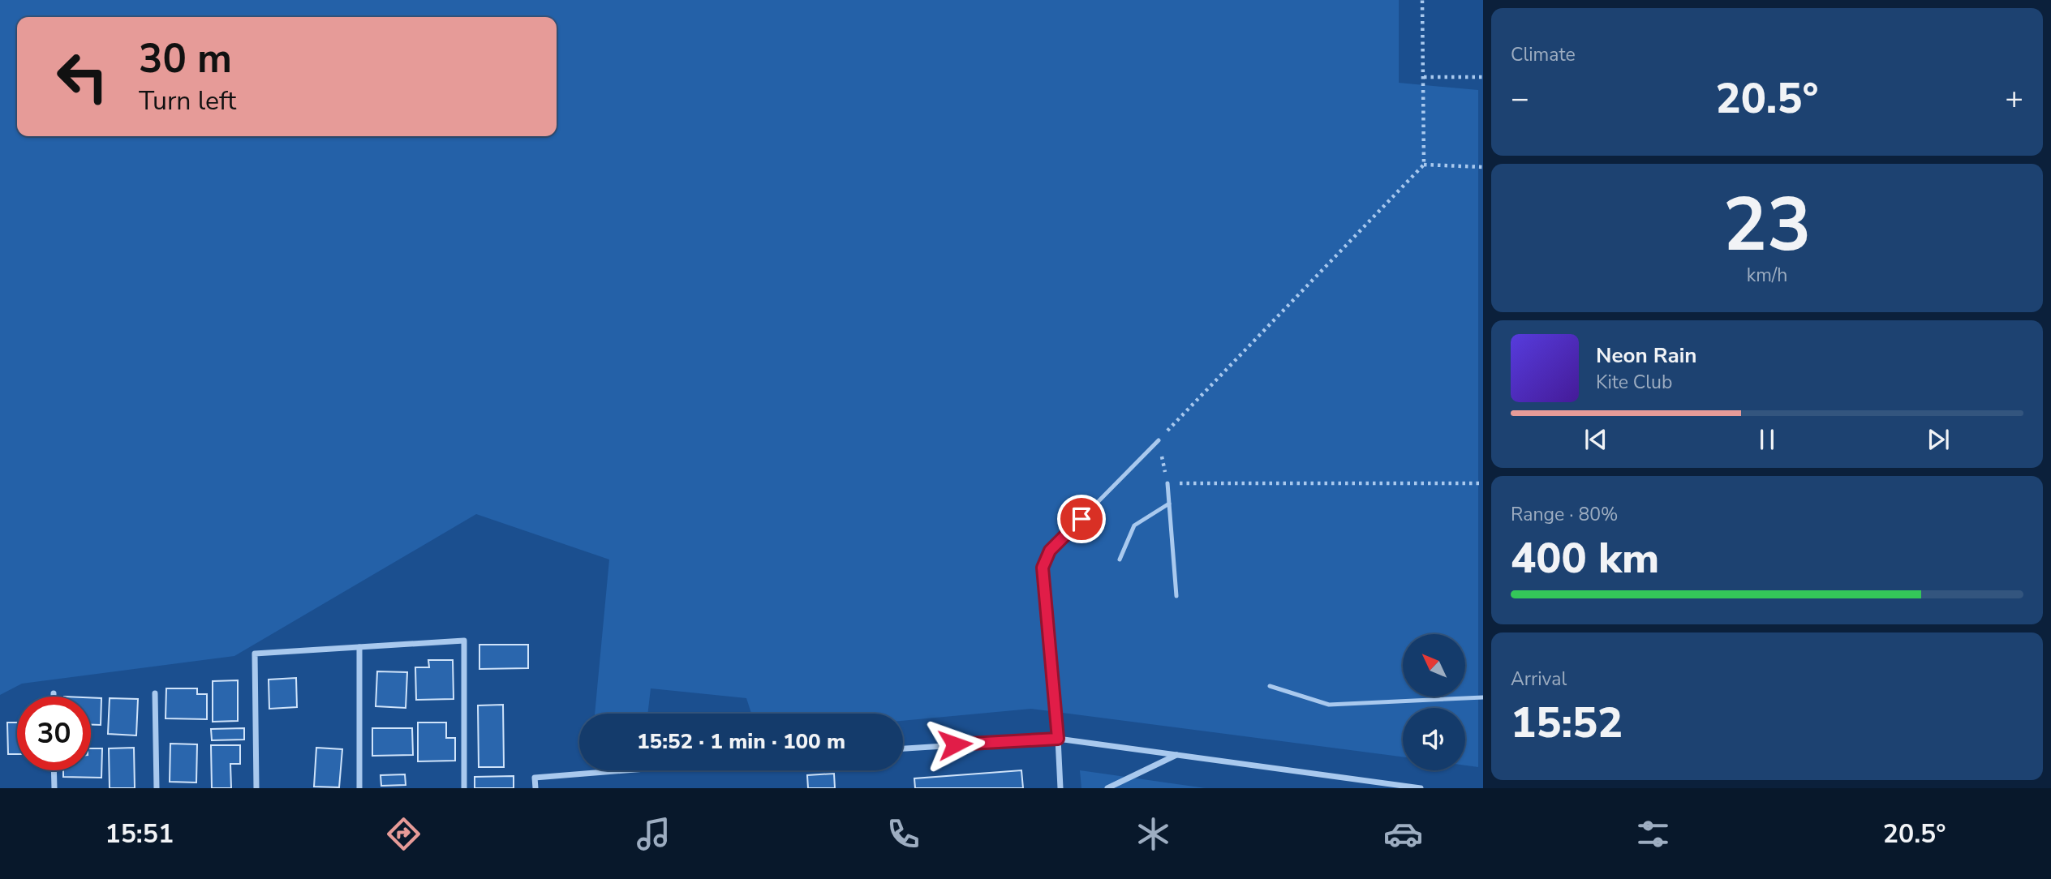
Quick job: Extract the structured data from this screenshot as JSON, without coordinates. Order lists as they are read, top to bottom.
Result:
{
  "north": "top left",
  "page": {
    "tile": [
      "Climate",
      ["23", "km/h"],
      ["Range · 80%", "400 km"],
      ["Arrival", "15:52"]
    ],
    "turn": ["30 m", "Turn left"],
    "heat": ["−", "20.5°", "+"],
    "song": ["Neon Rain", "Kite Club"],
    "limit": "30",
    "trip": "15:52 · 1 min · 100 m",
    "tabs": ["15:51", "20.5°"]
  }
}
